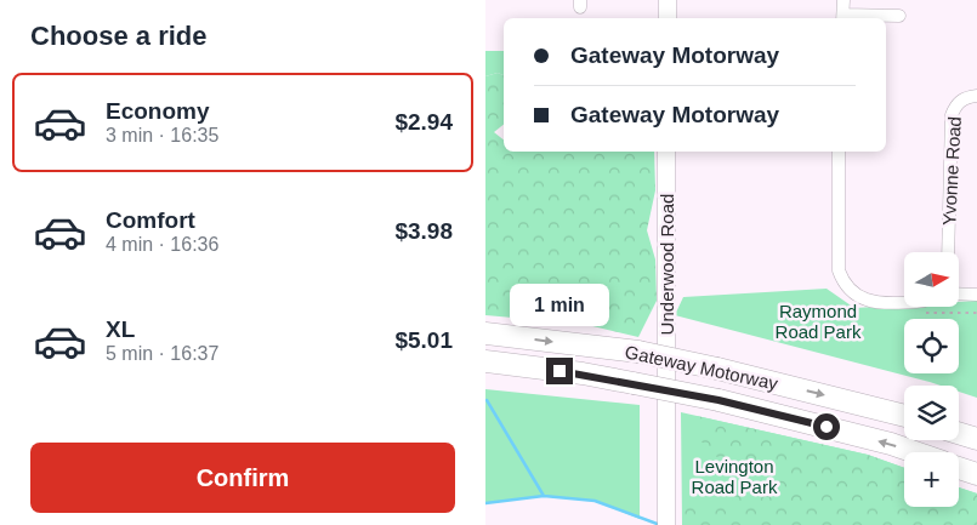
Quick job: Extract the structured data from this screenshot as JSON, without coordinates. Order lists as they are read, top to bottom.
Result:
{
  "streets": {
    "highway": ["Gateway Motorway"],
    "main road": ["Underwood Road"],
    "street": ["Yvonne Road"]
  },
  "parks": ["Raymond Road Park", "Levington Road Park"],
  "north": "right",
  "page": {
    "heading": "Choose a ride",
    "banner": ["Gateway Motorway", "Gateway Motorway"],
    "list": [
      {
        "name": "Economy",
        "note": "3 min · 16:35",
        "value": "$2.94"
      },
      {
        "name": "Comfort",
        "note": "4 min · 16:36",
        "value": "$3.98"
      },
      {
        "name": "XL",
        "note": "5 min · 16:37",
        "value": "$5.01"
      }
    ],
    "map_buttons": "+",
    "bubble": "1 min",
    "buttons": "Confirm"
  }
}
